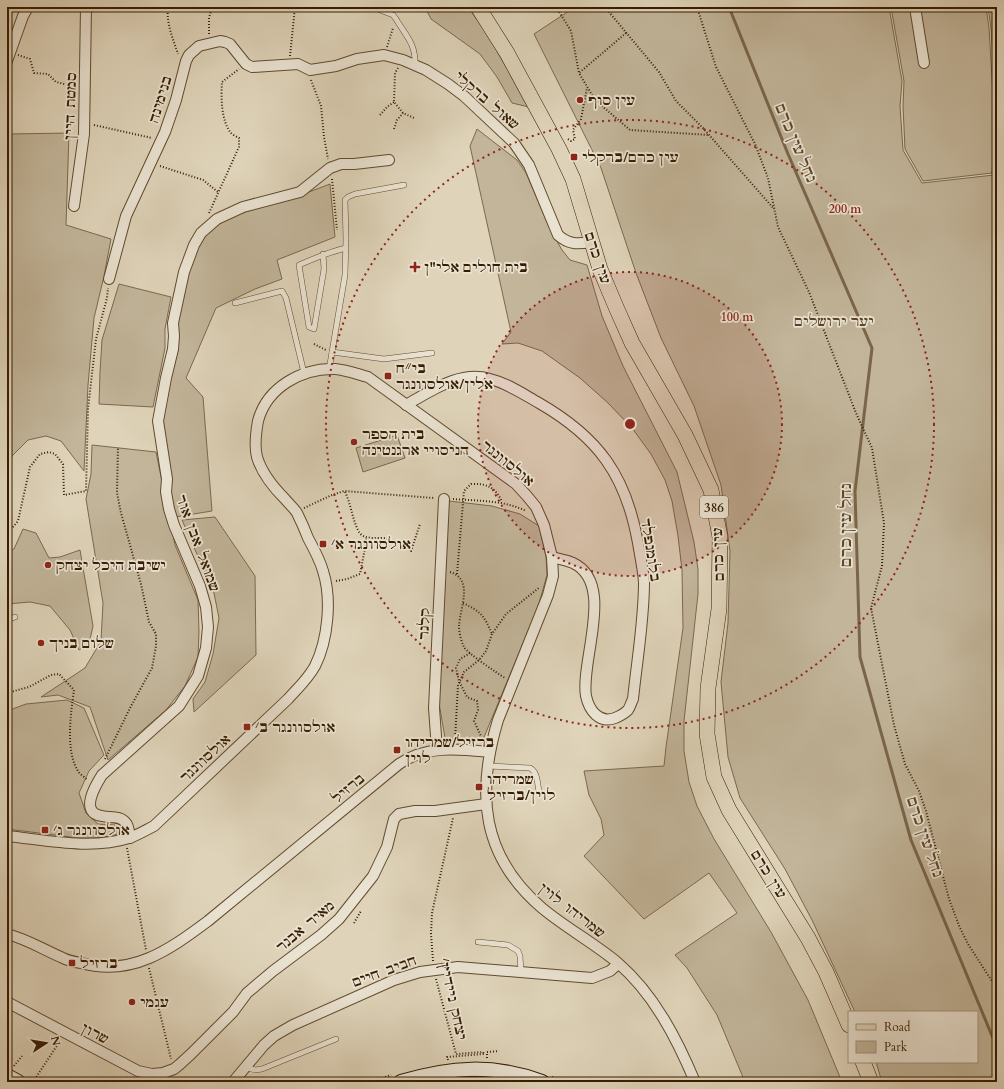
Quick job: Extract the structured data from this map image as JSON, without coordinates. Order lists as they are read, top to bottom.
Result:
{
  "streets": {
    "main road": ["עין כרם", "386"],
    "street": [
      "בנימינה",
      "שאול ברקלי",
      "סמטת היין",
      "אולסוונגר",
      "שמואל אבן אור",
      "בלומנפלד",
      "קלנר",
      "ברזיל",
      "שמריהו לוין",
      "מאיר אבנר",
      "חביב חיים",
      "שרון"
    ],
    "path": ["יצחק ניידיץ׳"]
  },
  "crossings": [
    ["שאול ברקלי", "עין כרם"],
    ["אולסוונגר", "שמואל אבן אור"],
    ["אולסוונגר", "בלומנפלד"],
    ["אולסוונגר", "שמריהו לוין"],
    ["בלומנפלד", "שמריהו לוין"],
    ["קלנר", "ברזיל"],
    ["ברזיל", "שמריהו לוין"],
    ["שמריהו לוין", "מאיר אבנר"],
    ["שמריהו לוין", "חביב חיים"],
    ["מאיר אבנר", "יצחק ניידיץ׳"],
    ["מאיר אבנר", "שרון"],
    ["חביב חיים", "יצחק ניידיץ׳"]
  ],
  "water": ["נחל עין כרם"],
  "parks": ["יער ירושלים"],
  "places": {
    "other": [
      "עין סוף",
      "בית הספר הניסויי ארגנטינה",
      "ישיבת היכל יצחק",
      "שלום בניך",
      "עגמי"
    ],
    "transit": [
      "עין כרם/ברקלי",
      "בי״ח אלין/אולסוונגר",
      "אולסוונגר א׳",
      "אולסוונגר ב׳",
      "ברזיל/שמריהו לוין",
      "שמריהו לוין/ברזיל",
      "אולסוונגר ג׳",
      "ברזיל"
    ],
    "health": ["בית חולים אלי\"ן"]
  },
  "legend": ["Road", "Park"],
  "north": "right",
  "rings": ["200 m", "100 m"]
}
